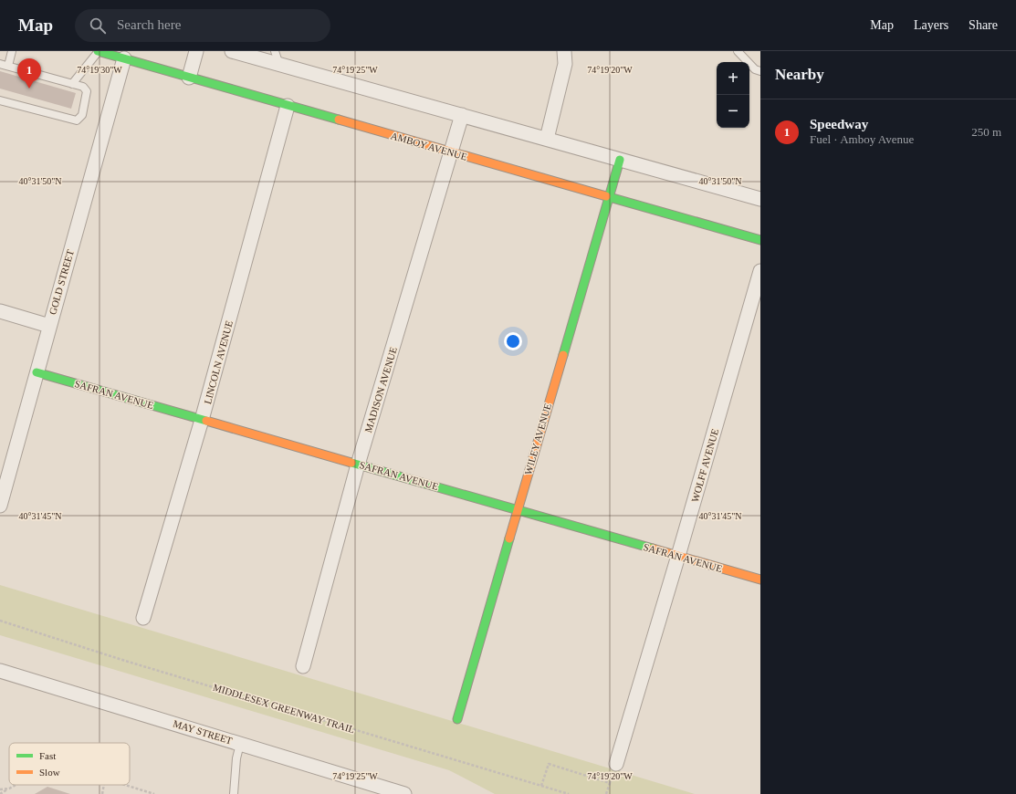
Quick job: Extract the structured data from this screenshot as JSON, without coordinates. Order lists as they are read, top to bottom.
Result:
{
  "streets": {
    "street": [
      "AMBOY AVENUE",
      "GOLD STREET",
      "LINCOLN AVENUE",
      "MADISON AVENUE",
      "SAFRAN AVENUE",
      "WILEY AVENUE",
      "WOLFF AVENUE",
      "MAY STREET"
    ],
    "path": ["MIDDLESEX GREENWAY TRAIL"]
  },
  "crossings": [
    ["AMBOY AVENUE", "GOLD STREET"],
    ["AMBOY AVENUE", "LINCOLN AVENUE"],
    ["AMBOY AVENUE", "MADISON AVENUE"],
    ["AMBOY AVENUE", "WILEY AVENUE"],
    ["GOLD STREET", "SAFRAN AVENUE"],
    ["LINCOLN AVENUE", "SAFRAN AVENUE"],
    ["MADISON AVENUE", "SAFRAN AVENUE"],
    ["SAFRAN AVENUE", "WILEY AVENUE"],
    ["SAFRAN AVENUE", "WOLFF AVENUE"]
  ],
  "legend": ["Fast", "Slow"],
  "page": {
    "header": "Map",
    "search": "Search here",
    "nav": ["Map", "Layers", "Share"],
    "heading": "Nearby",
    "pins": "1",
    "map_buttons": ["+", "−"],
    "list": [
      {
        "mark": "1",
        "name": "Speedway",
        "note": "Fuel · Amboy Avenue",
        "value": "250 m"
      }
    ]
  },
  "coordinates": [
    "74°19'30\"W",
    "74°19'25\"W",
    "74°19'20\"W",
    "40°31'50\"N",
    "40°31'45\"N"
  ]
}
